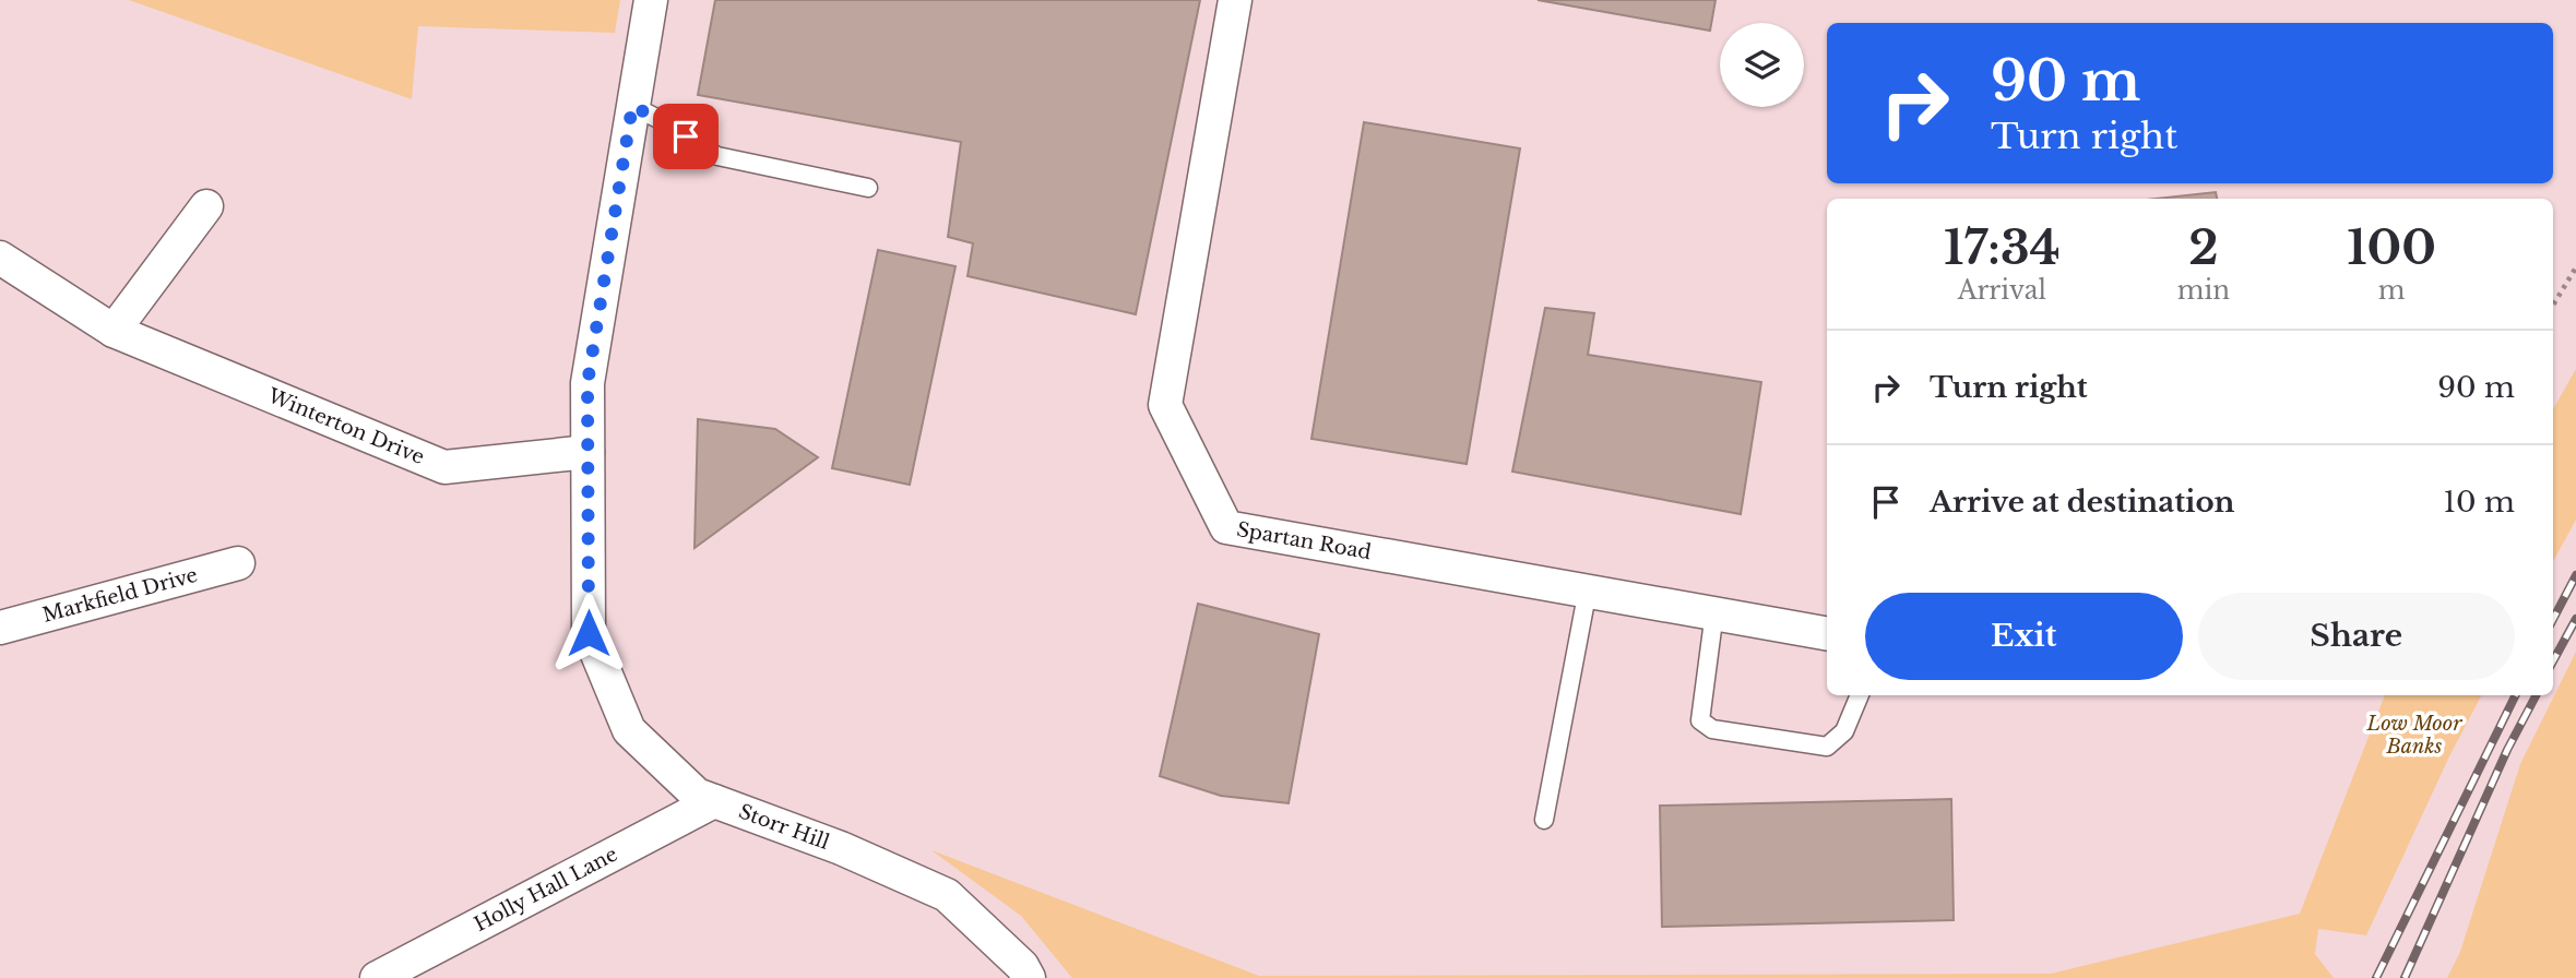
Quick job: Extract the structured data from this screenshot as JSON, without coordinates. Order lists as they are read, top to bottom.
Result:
{
  "streets": {
    "street": [
      "Winterton Drive",
      "Spartan Road",
      "Markfield Drive",
      "Storr Hill",
      "Holly Hall Lane"
    ]
  },
  "crossings": [
    ["Winterton Drive", "Storr Hill"],
    ["Storr Hill", "Holly Hall Lane"]
  ],
  "parks": ["Low Moor Banks"],
  "page": {
    "turn": ["90 m", "Turn right"],
    "eta": [
      "17:34",
      "Arrival",
      "2",
      "min",
      "100",
      "m"
    ],
    "list": [
      {
        "name": "Turn right",
        "value": "90 m"
      },
      {
        "name": "Arrive at destination",
        "value": "10 m"
      }
    ],
    "buttons": ["Exit", "Share"]
  }
}
